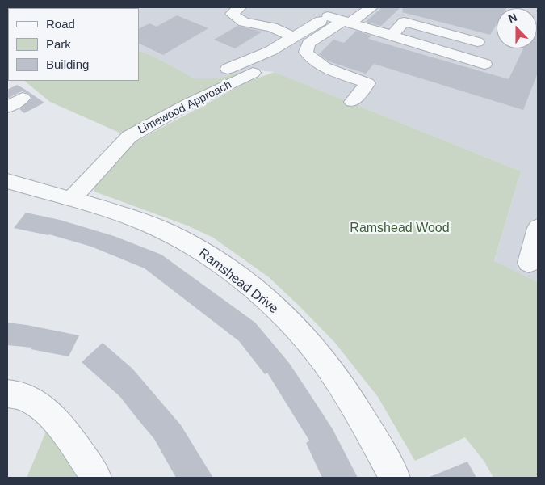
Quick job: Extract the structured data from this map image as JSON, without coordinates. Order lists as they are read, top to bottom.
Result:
{
  "streets": {
    "street": ["Limewood Approach", "Ramshead Drive"]
  },
  "crossings": [
    ["Limewood Approach", "Ramshead Drive"]
  ],
  "parks": ["Ramshead Wood"],
  "legend": ["Road", "Park", "Building"],
  "north": "top"
}
